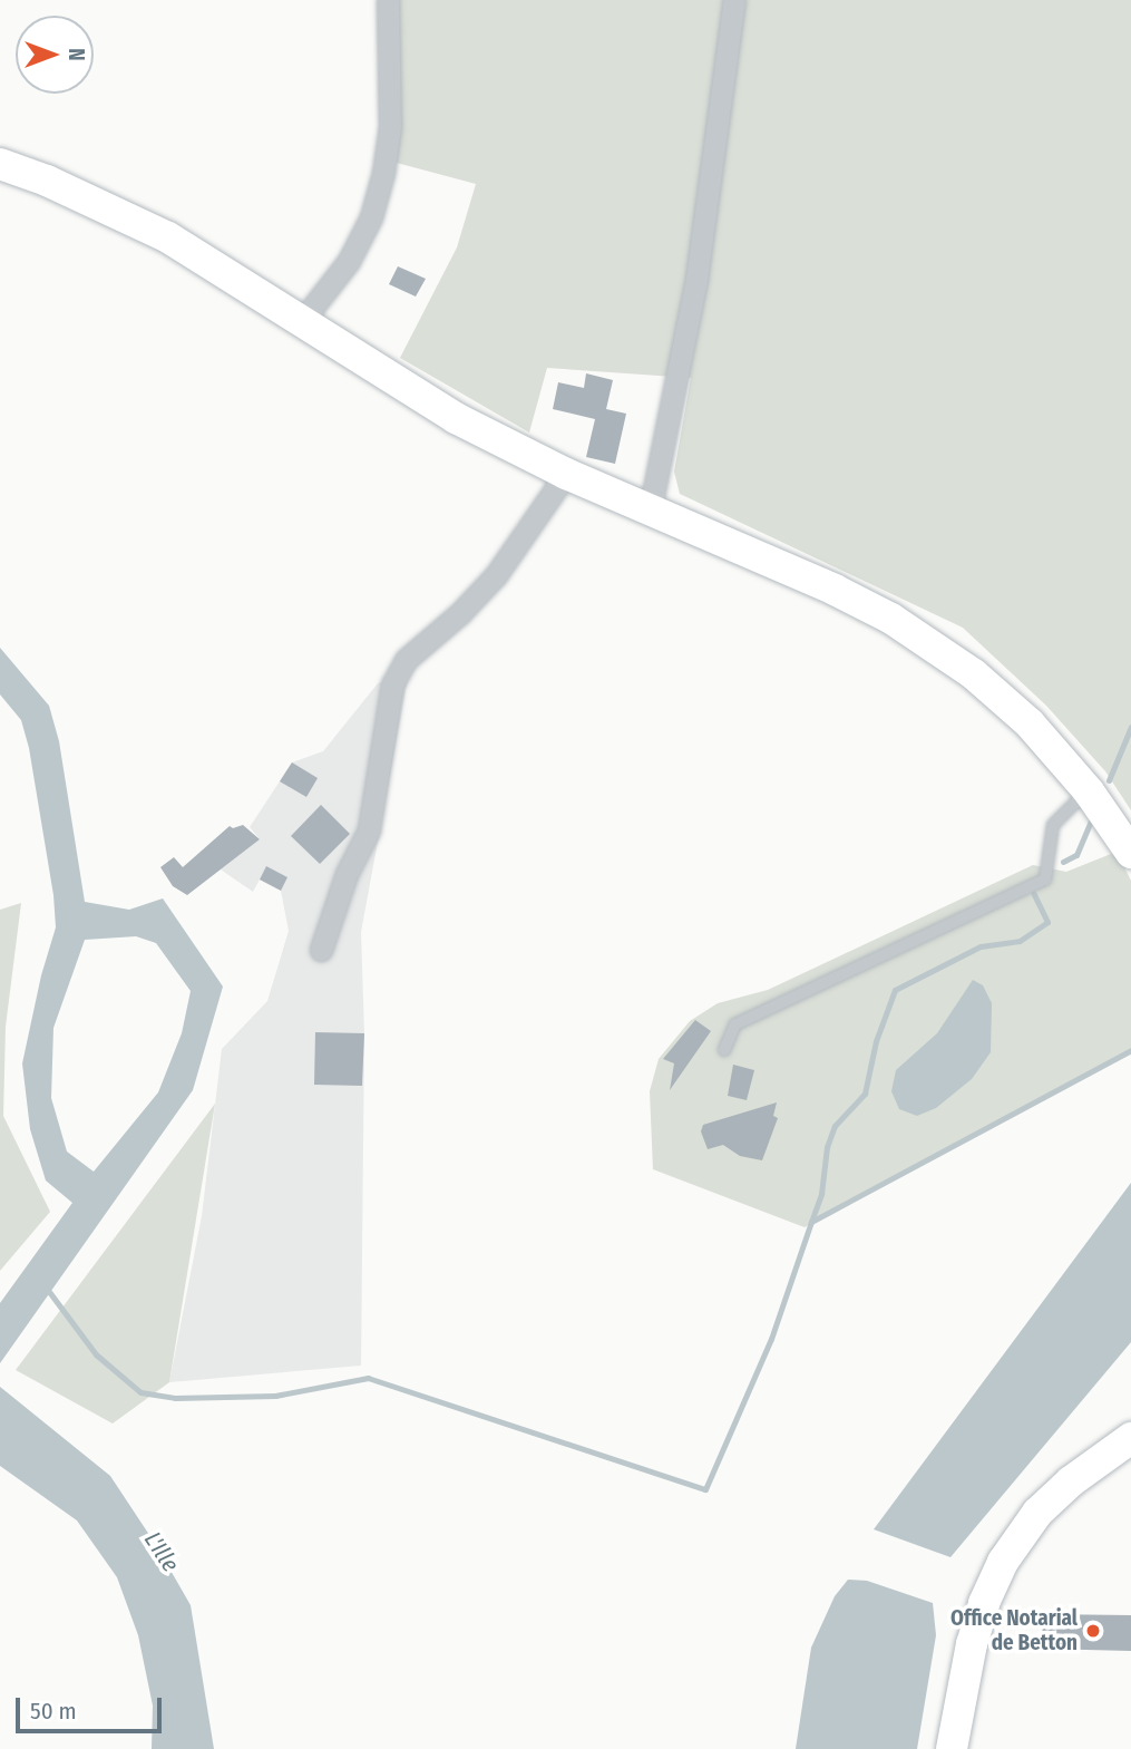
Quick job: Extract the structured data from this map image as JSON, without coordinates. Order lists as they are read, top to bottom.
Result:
{
  "water": ["L'Ille"],
  "places": ["Office Notarial de Betton"],
  "scale_bar": "50 m",
  "north": "right"
}
